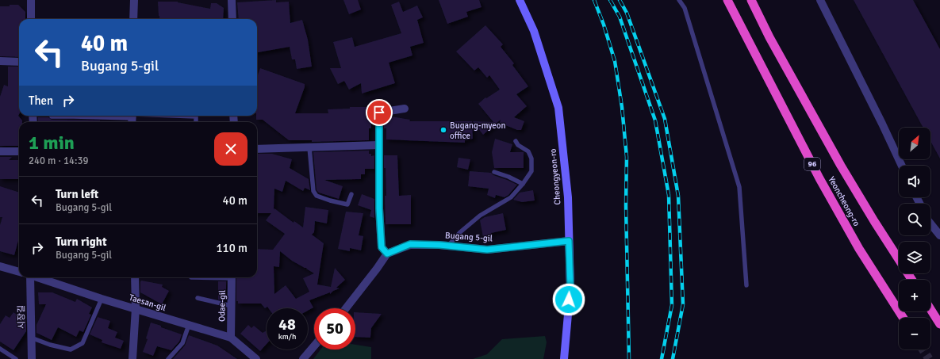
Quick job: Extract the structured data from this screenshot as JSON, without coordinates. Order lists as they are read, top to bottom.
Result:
{
  "streets": {
    "highway": ["96", "Yeoncheong-ro"],
    "main road": ["Cheongyeon-ro"],
    "street": [
      "Bugang 5-gil",
      "Taesan-gil",
      "Odae-gil",
      "시장길"
    ]
  },
  "crossings": [
    ["Cheongyeon-ro", "Bugang 5-gil"],
    ["Taesan-gil", "Odae-gil"]
  ],
  "places": ["Bugang-myeon office"],
  "north": "top right",
  "page": {
    "turn": ["40 m", "Bugang 5-gil"],
    "then": "Then",
    "heading": ["1 min", "240 m · 14:39"],
    "map_buttons": ["+", "−"],
    "list": [
      {
        "name": "Turn left",
        "note": "Bugang 5-gil",
        "value": "40 m"
      },
      {
        "name": "Turn right",
        "note": "Bugang 5-gil",
        "value": "110 m"
      }
    ],
    "speed": "48 km/h",
    "limit": "50"
  }
}
